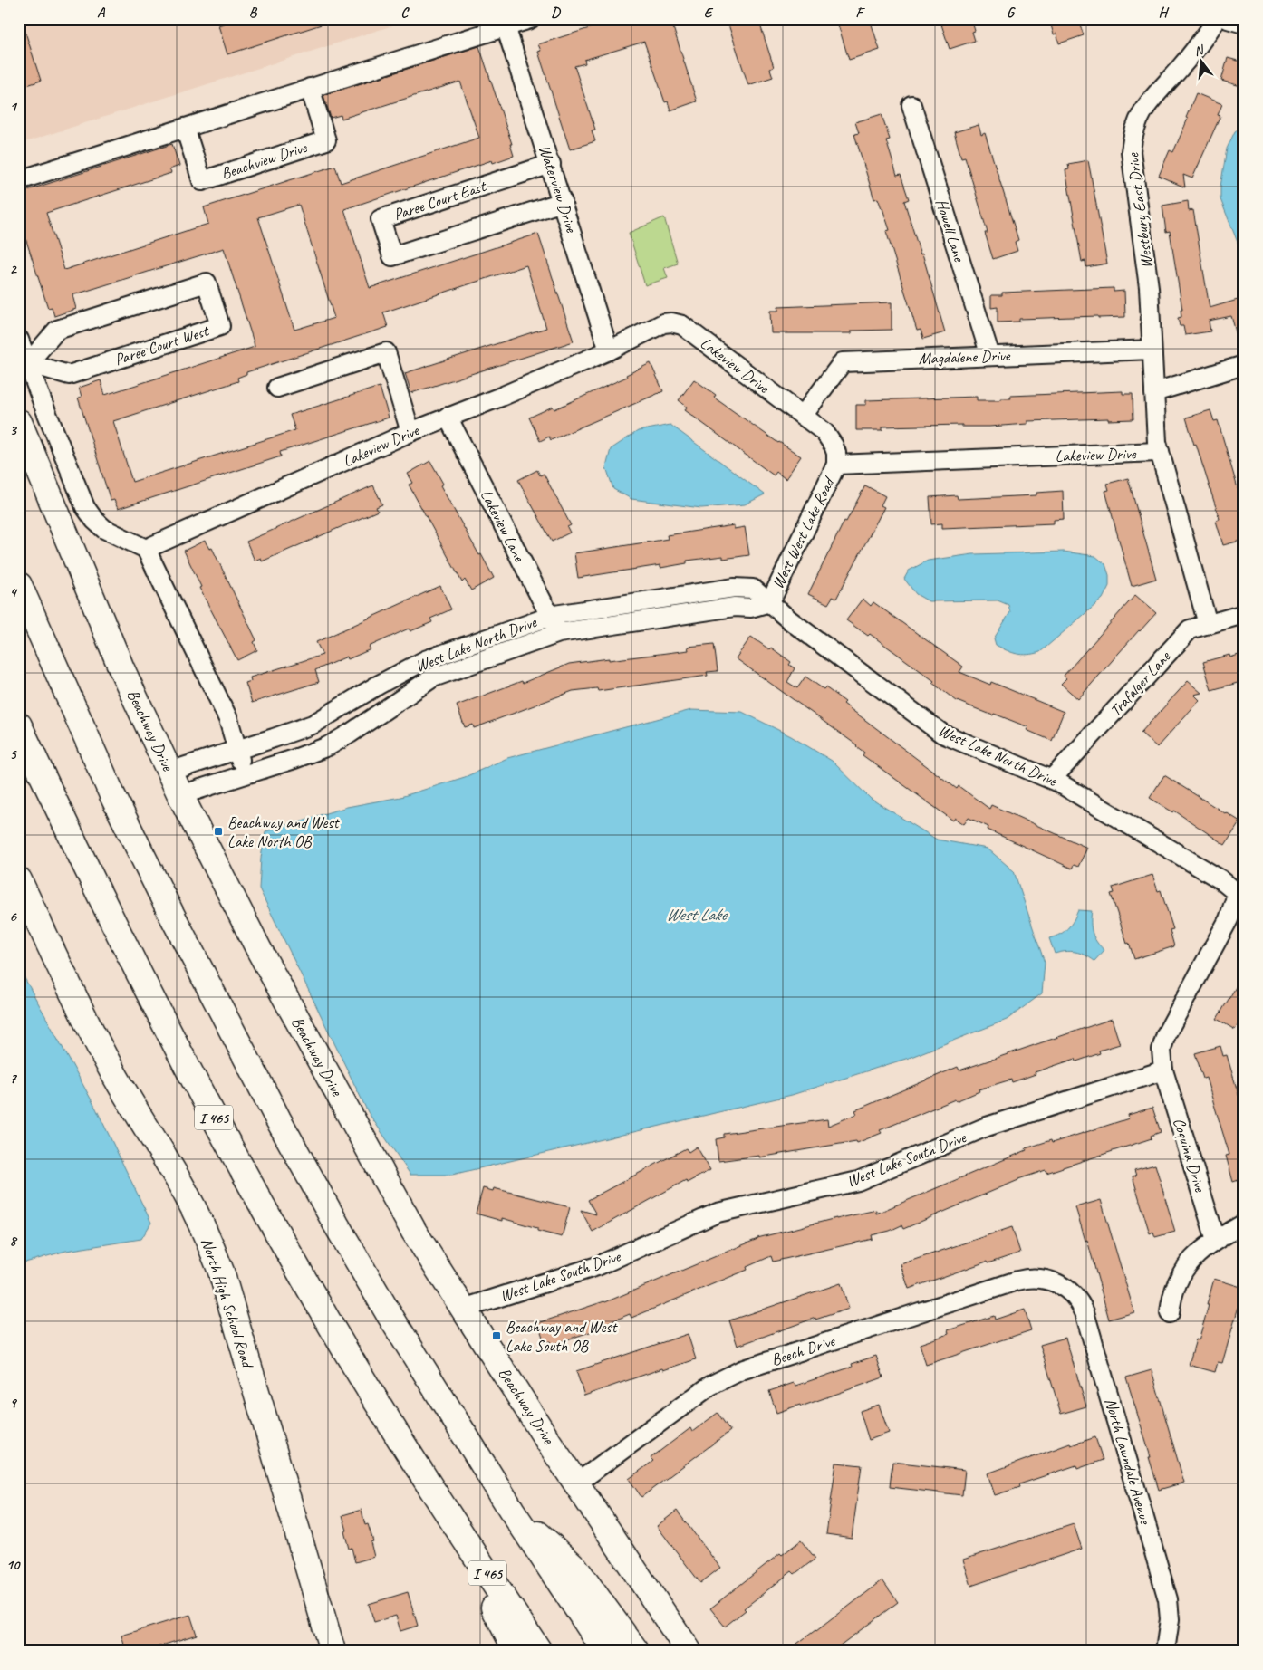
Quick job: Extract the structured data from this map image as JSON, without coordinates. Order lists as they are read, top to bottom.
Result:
{
  "streets": {
    "main road": ["Beachway Drive", "I 465", "North High School Road"],
    "street": [
      "Beachview Drive",
      "Waterview Drive",
      "Paree Court East",
      "Westbury East Drive",
      "Howell Lane",
      "Paree Court West",
      "Magdalene Drive",
      "Lakeview Drive",
      "Lakeview Lane",
      "West West Lake Road",
      "West Lake North Drive",
      "Trafalger Lane",
      "Coquina Drive",
      "West Lake South Drive",
      "Beech Drive",
      "North Lawndale Avenue"
    ]
  },
  "crossings": [
    ["Waterview Drive", "Paree Court East"],
    ["Waterview Drive", "Lakeview Drive"],
    ["Westbury East Drive", "Magdalene Drive"],
    ["Howell Lane", "Magdalene Drive"],
    ["Magdalene Drive", "Lakeview Drive"],
    ["Lakeview Drive", "Lakeview Lane"],
    ["Lakeview Drive", "West West Lake Road"],
    ["Lakeview Lane", "West Lake North Drive"],
    ["West West Lake Road", "West Lake North Drive"],
    ["West Lake North Drive", "Trafalger Lane"],
    ["West Lake North Drive", "Beachway Drive"],
    ["Beachway Drive", "West Lake South Drive"],
    ["Beachway Drive", "Beech Drive"],
    ["Coquina Drive", "West Lake South Drive"],
    ["Beech Drive", "North Lawndale Avenue"]
  ],
  "water": ["West Lake"],
  "places": {
    "transit": ["Beachway and West Lake North OB", "Beachway and West Lake South OB"]
  },
  "north": "top",
  "grid": {
    "columns": [
      "A",
      "B",
      "C",
      "D",
      "E",
      "F",
      "G",
      "H"
    ],
    "rows": [
      "1",
      "2",
      "3",
      "4",
      "5",
      "6",
      "7",
      "8",
      "9",
      "10"
    ]
  }
}
